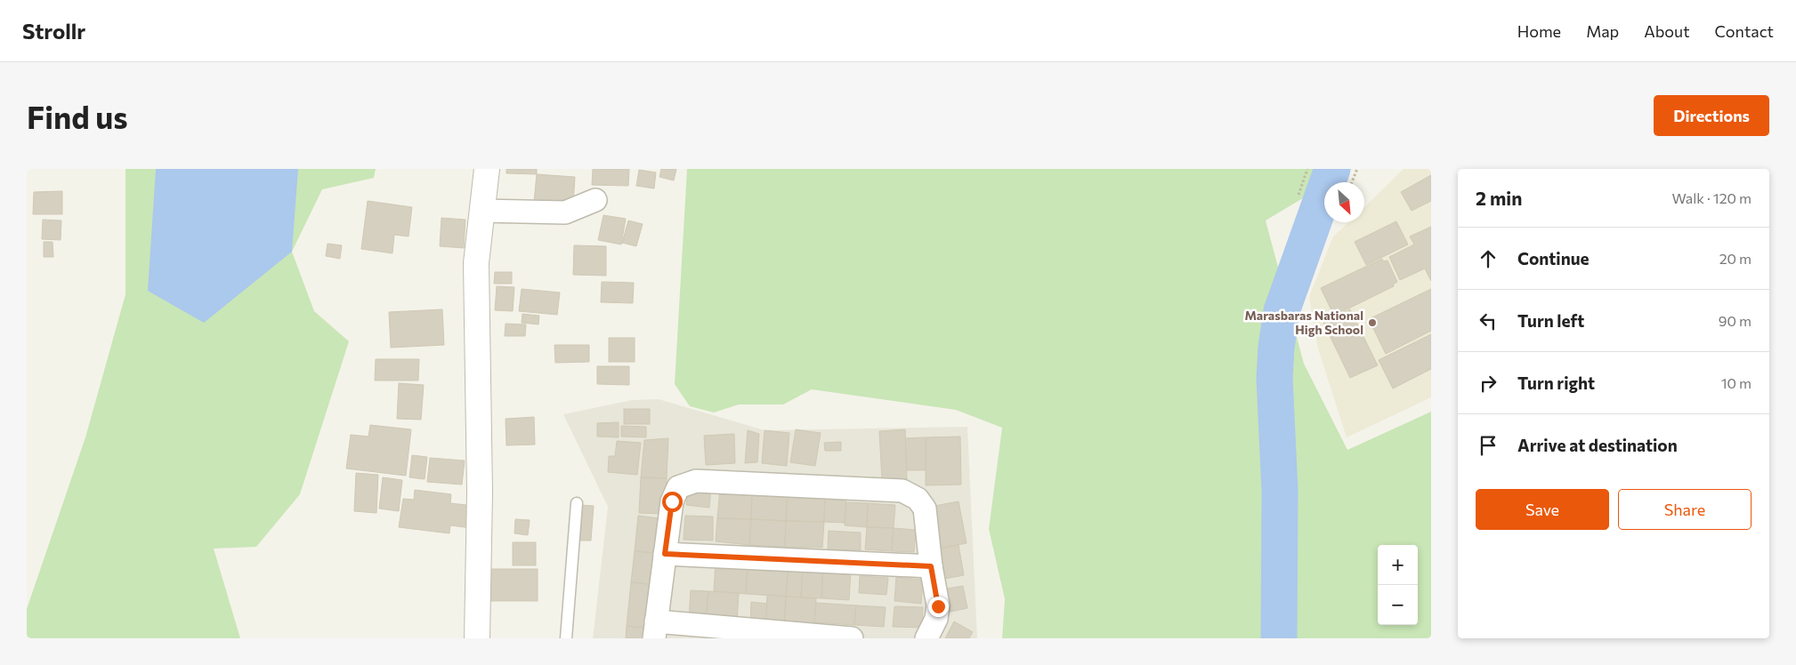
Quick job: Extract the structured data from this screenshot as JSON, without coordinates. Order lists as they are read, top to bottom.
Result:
{
  "places": ["Marasbaras National High School"],
  "north": "bottom right",
  "page": {
    "header": "Strollr",
    "nav": [
      "Home",
      "Map",
      "About",
      "Contact"
    ],
    "buttons": [
      "Directions",
      ["Save", "Share"]
    ],
    "title": "Find us",
    "heading": ["2 min", "Walk · 120 m"],
    "list": [
      ["Continue", "20 m"],
      ["Turn left", "90 m"],
      ["Turn right", "10 m"],
      "Arrive at destination"
    ],
    "map_buttons": ["+", "−"]
  }
}
